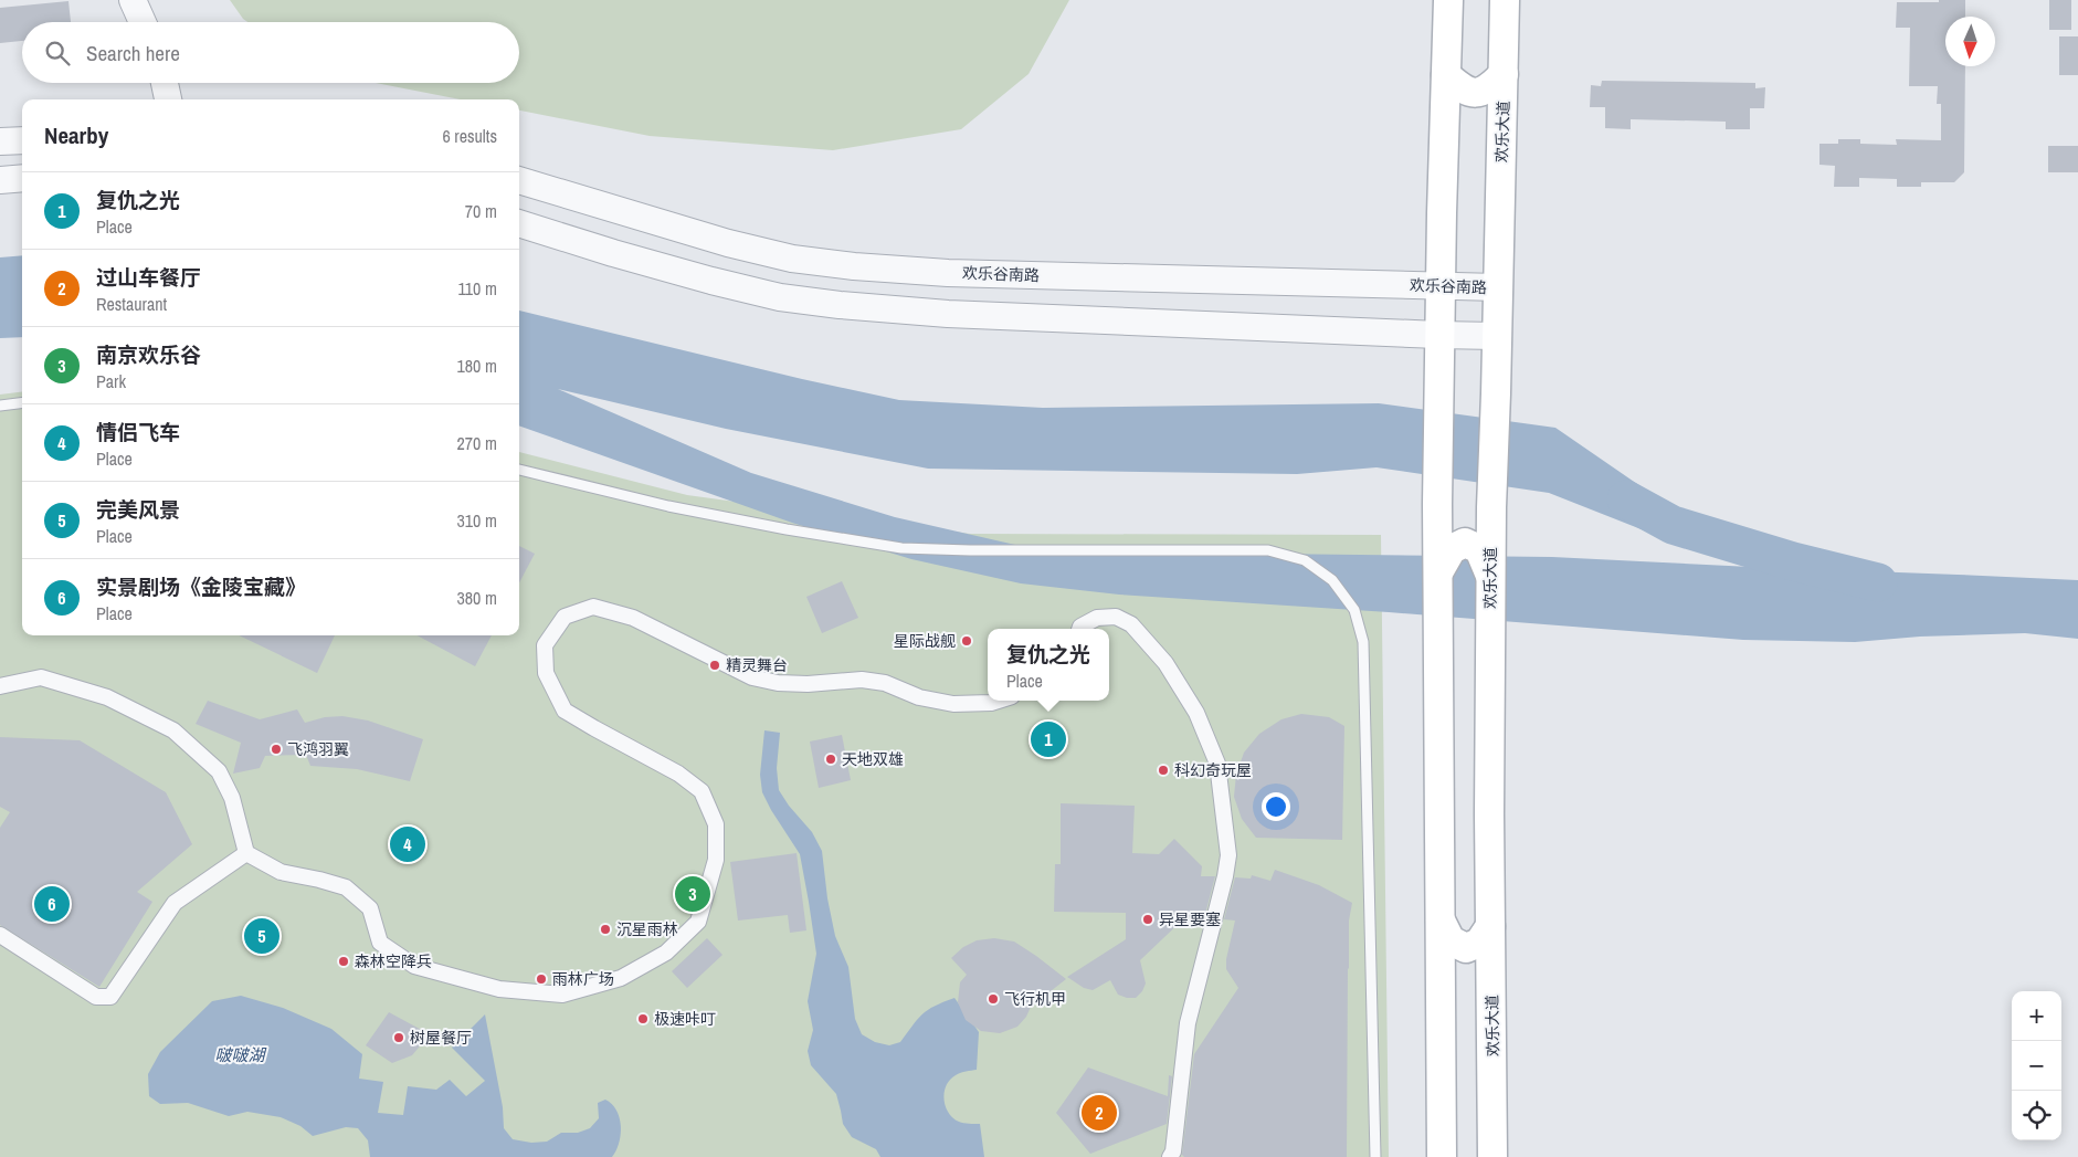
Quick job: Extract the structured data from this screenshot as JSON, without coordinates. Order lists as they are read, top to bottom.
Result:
{
  "streets": {
    "main road": ["欢乐大道"],
    "street": ["欢乐谷南路"]
  },
  "crossings": [
    ["欢乐大道", "欢乐谷南路"]
  ],
  "water": ["啵啵湖"],
  "places": [
    "星际战舰",
    "精灵舞台",
    "飞鸿羽翼",
    "天地双雄",
    "科幻奇玩屋",
    "异星要塞",
    "沉星雨林",
    "森林空降兵",
    "雨林广场",
    "飞行机甲",
    "极速咔叮",
    "树屋餐厅"
  ],
  "north": "bottom",
  "page": {
    "search": "Search here",
    "heading": ["Nearby", "6 results"],
    "list": [
      {
        "mark": "1",
        "name": "复仇之光",
        "note": "Place",
        "value": "70 m"
      },
      {
        "mark": "2",
        "name": "过山车餐厅",
        "note": "Restaurant",
        "value": "110 m"
      },
      {
        "mark": "3",
        "name": "南京欢乐谷",
        "note": "Park",
        "value": "180 m"
      },
      {
        "mark": "4",
        "name": "情侣飞车",
        "note": "Place",
        "value": "270 m"
      },
      {
        "mark": "5",
        "name": "完美风景",
        "note": "Place",
        "value": "310 m"
      },
      {
        "mark": "6",
        "name": "实景剧场《金陵宝藏》",
        "note": "Place",
        "value": "380 m"
      }
    ],
    "popup": ["复仇之光", "Place"],
    "pins": [
      "1",
      "4",
      "3",
      "6",
      "5",
      "2"
    ],
    "map_buttons": ["+", "−"]
  }
}
